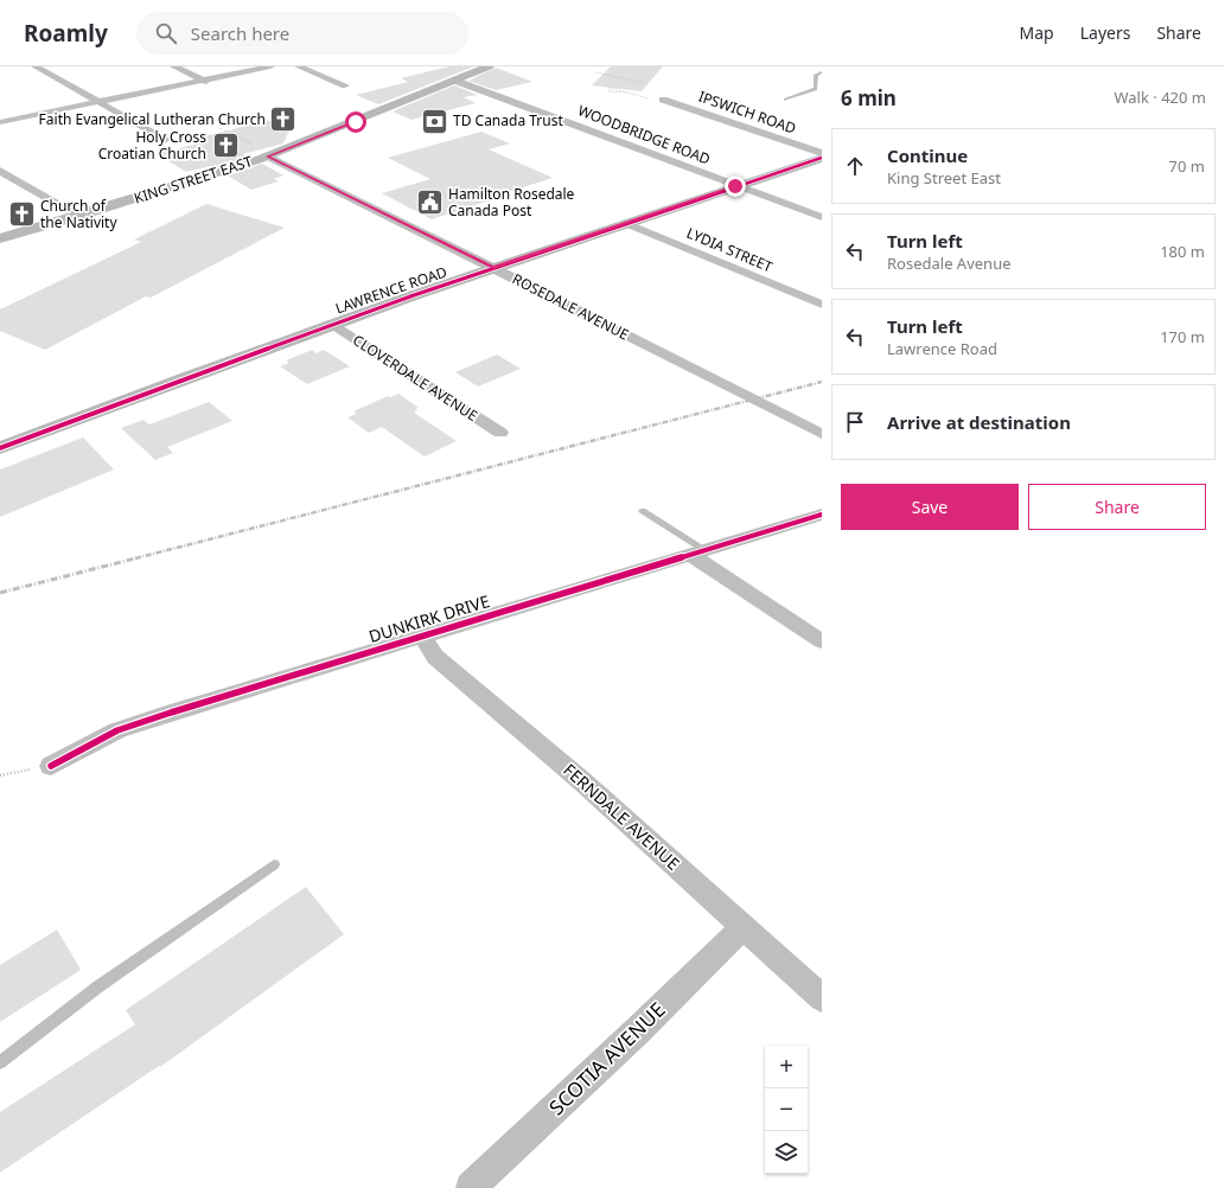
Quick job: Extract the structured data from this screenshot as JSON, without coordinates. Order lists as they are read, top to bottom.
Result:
{
  "streets": {
    "street": [
      "IPSWICH ROAD",
      "WOODBRIDGE ROAD",
      "KING STREET EAST",
      "LYDIA STREET",
      "LAWRENCE ROAD",
      "ROSEDALE AVENUE",
      "CLOVERDALE AVENUE",
      "DUNKIRK DRIVE",
      "FERNDALE AVENUE",
      "SCOTIA AVENUE"
    ]
  },
  "crossings": [
    ["WOODBRIDGE ROAD", "KING STREET EAST"],
    ["WOODBRIDGE ROAD", "LAWRENCE ROAD"],
    ["KING STREET EAST", "ROSEDALE AVENUE"],
    ["LYDIA STREET", "LAWRENCE ROAD"],
    ["LAWRENCE ROAD", "ROSEDALE AVENUE"],
    ["LAWRENCE ROAD", "CLOVERDALE AVENUE"],
    ["DUNKIRK DRIVE", "FERNDALE AVENUE"],
    ["FERNDALE AVENUE", "SCOTIA AVENUE"]
  ],
  "places": {
    "church": ["Faith Evangelical Lutheran Church", "Holy Cross Croatian Church", "Church of the Nativity"],
    "bank": ["TD Canada Trust"],
    "public building": ["Hamilton Rosedale Canada Post"]
  },
  "page": {
    "header": "Roamly",
    "search": "Search here",
    "nav": ["Map", "Layers", "Share"],
    "heading": ["6 min", "Walk · 420 m"],
    "list": [
      ["Continue", "King Street East", "70 m"],
      ["Turn left", "Rosedale Avenue", "180 m"],
      ["Turn left", "Lawrence Road", "170 m"],
      "Arrive at destination"
    ],
    "buttons": ["Save", "Share"],
    "map_buttons": ["+", "−"]
  }
}
